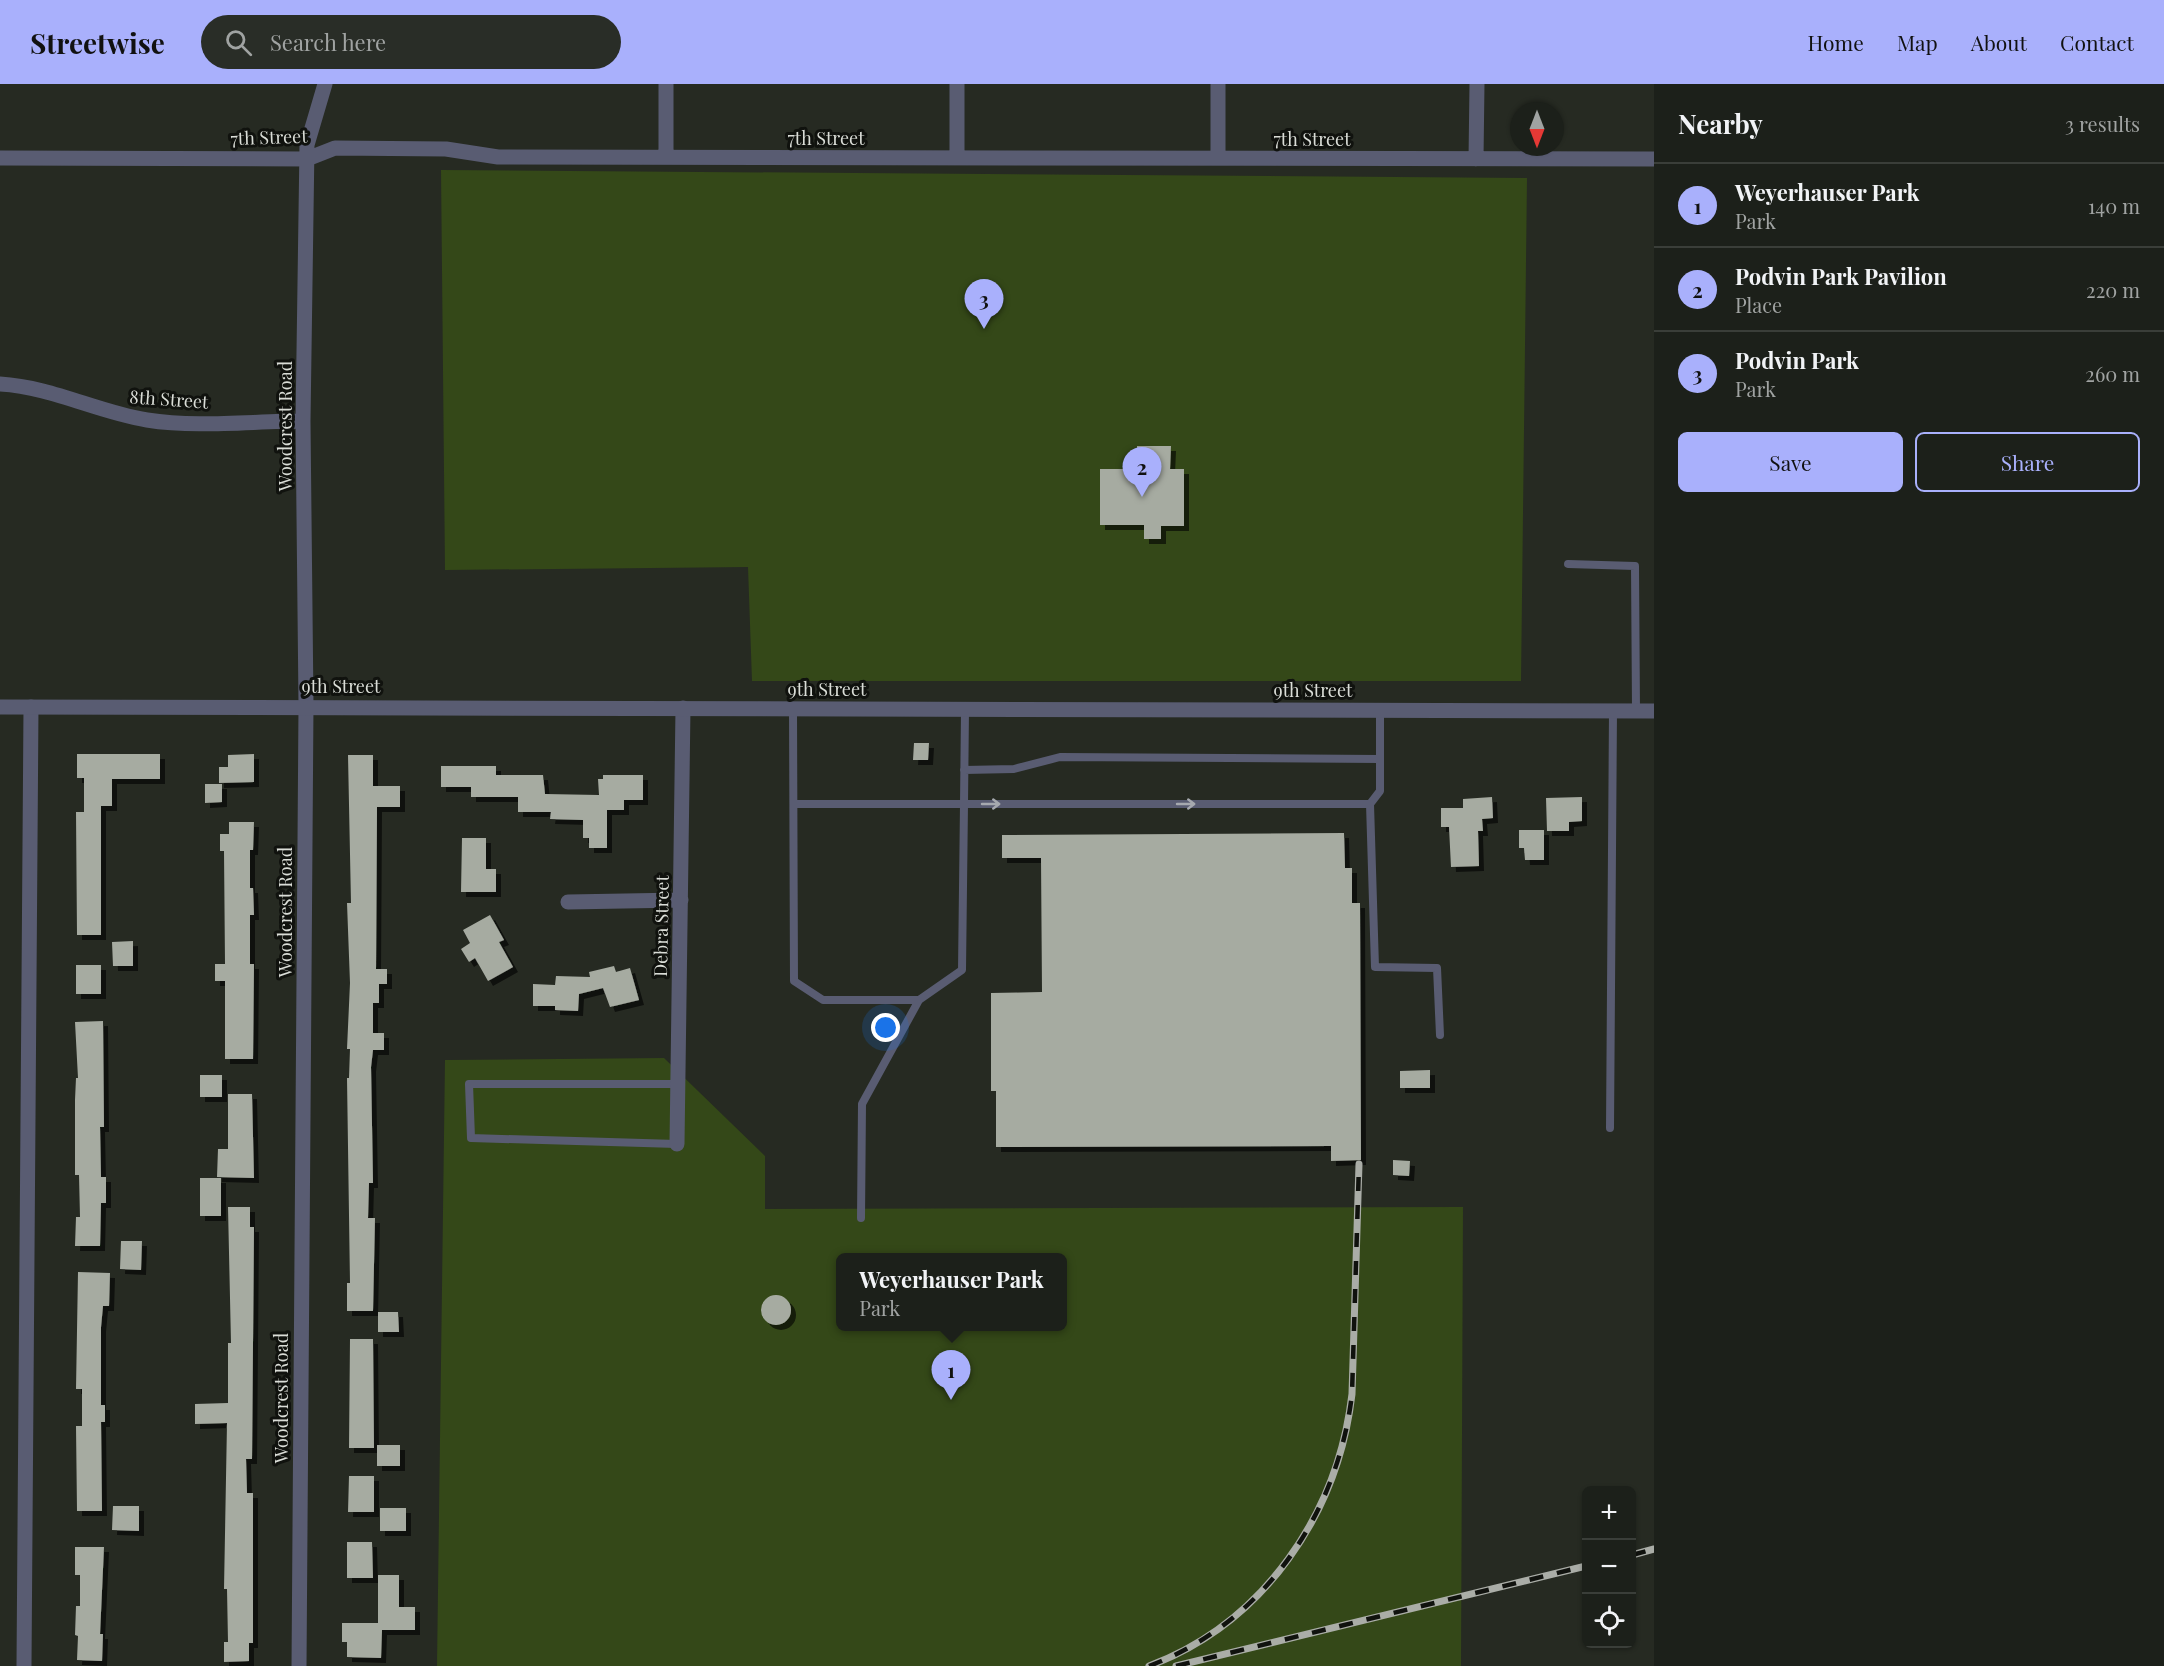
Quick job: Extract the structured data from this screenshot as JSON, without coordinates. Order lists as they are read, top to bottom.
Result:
{
  "streets": {
    "street": [
      "7th Street",
      "8th Street",
      "Woodcrest Road",
      "9th Street",
      "Debra Street"
    ]
  },
  "crossings": [
    ["7th Street", "Woodcrest Road"],
    ["8th Street", "Woodcrest Road"],
    ["Woodcrest Road", "9th Street"],
    ["9th Street", "Debra Street"]
  ],
  "north": "bottom",
  "page": {
    "header": "Streetwise",
    "search": "Search here",
    "nav": [
      "Home",
      "Map",
      "About",
      "Contact"
    ],
    "heading": ["Nearby", "3 results"],
    "list": [
      {
        "mark": "1",
        "name": "Weyerhauser Park",
        "note": "Park",
        "value": "140 m"
      },
      {
        "mark": "2",
        "name": "Podvin Park Pavilion",
        "note": "Place",
        "value": "220 m"
      },
      {
        "mark": "3",
        "name": "Podvin Park",
        "note": "Park",
        "value": "260 m"
      }
    ],
    "pins": ["3", "2", "1"],
    "buttons": ["Save", "Share"],
    "popup": ["Weyerhauser Park", "Park"],
    "map_buttons": ["+", "−"]
  }
}
